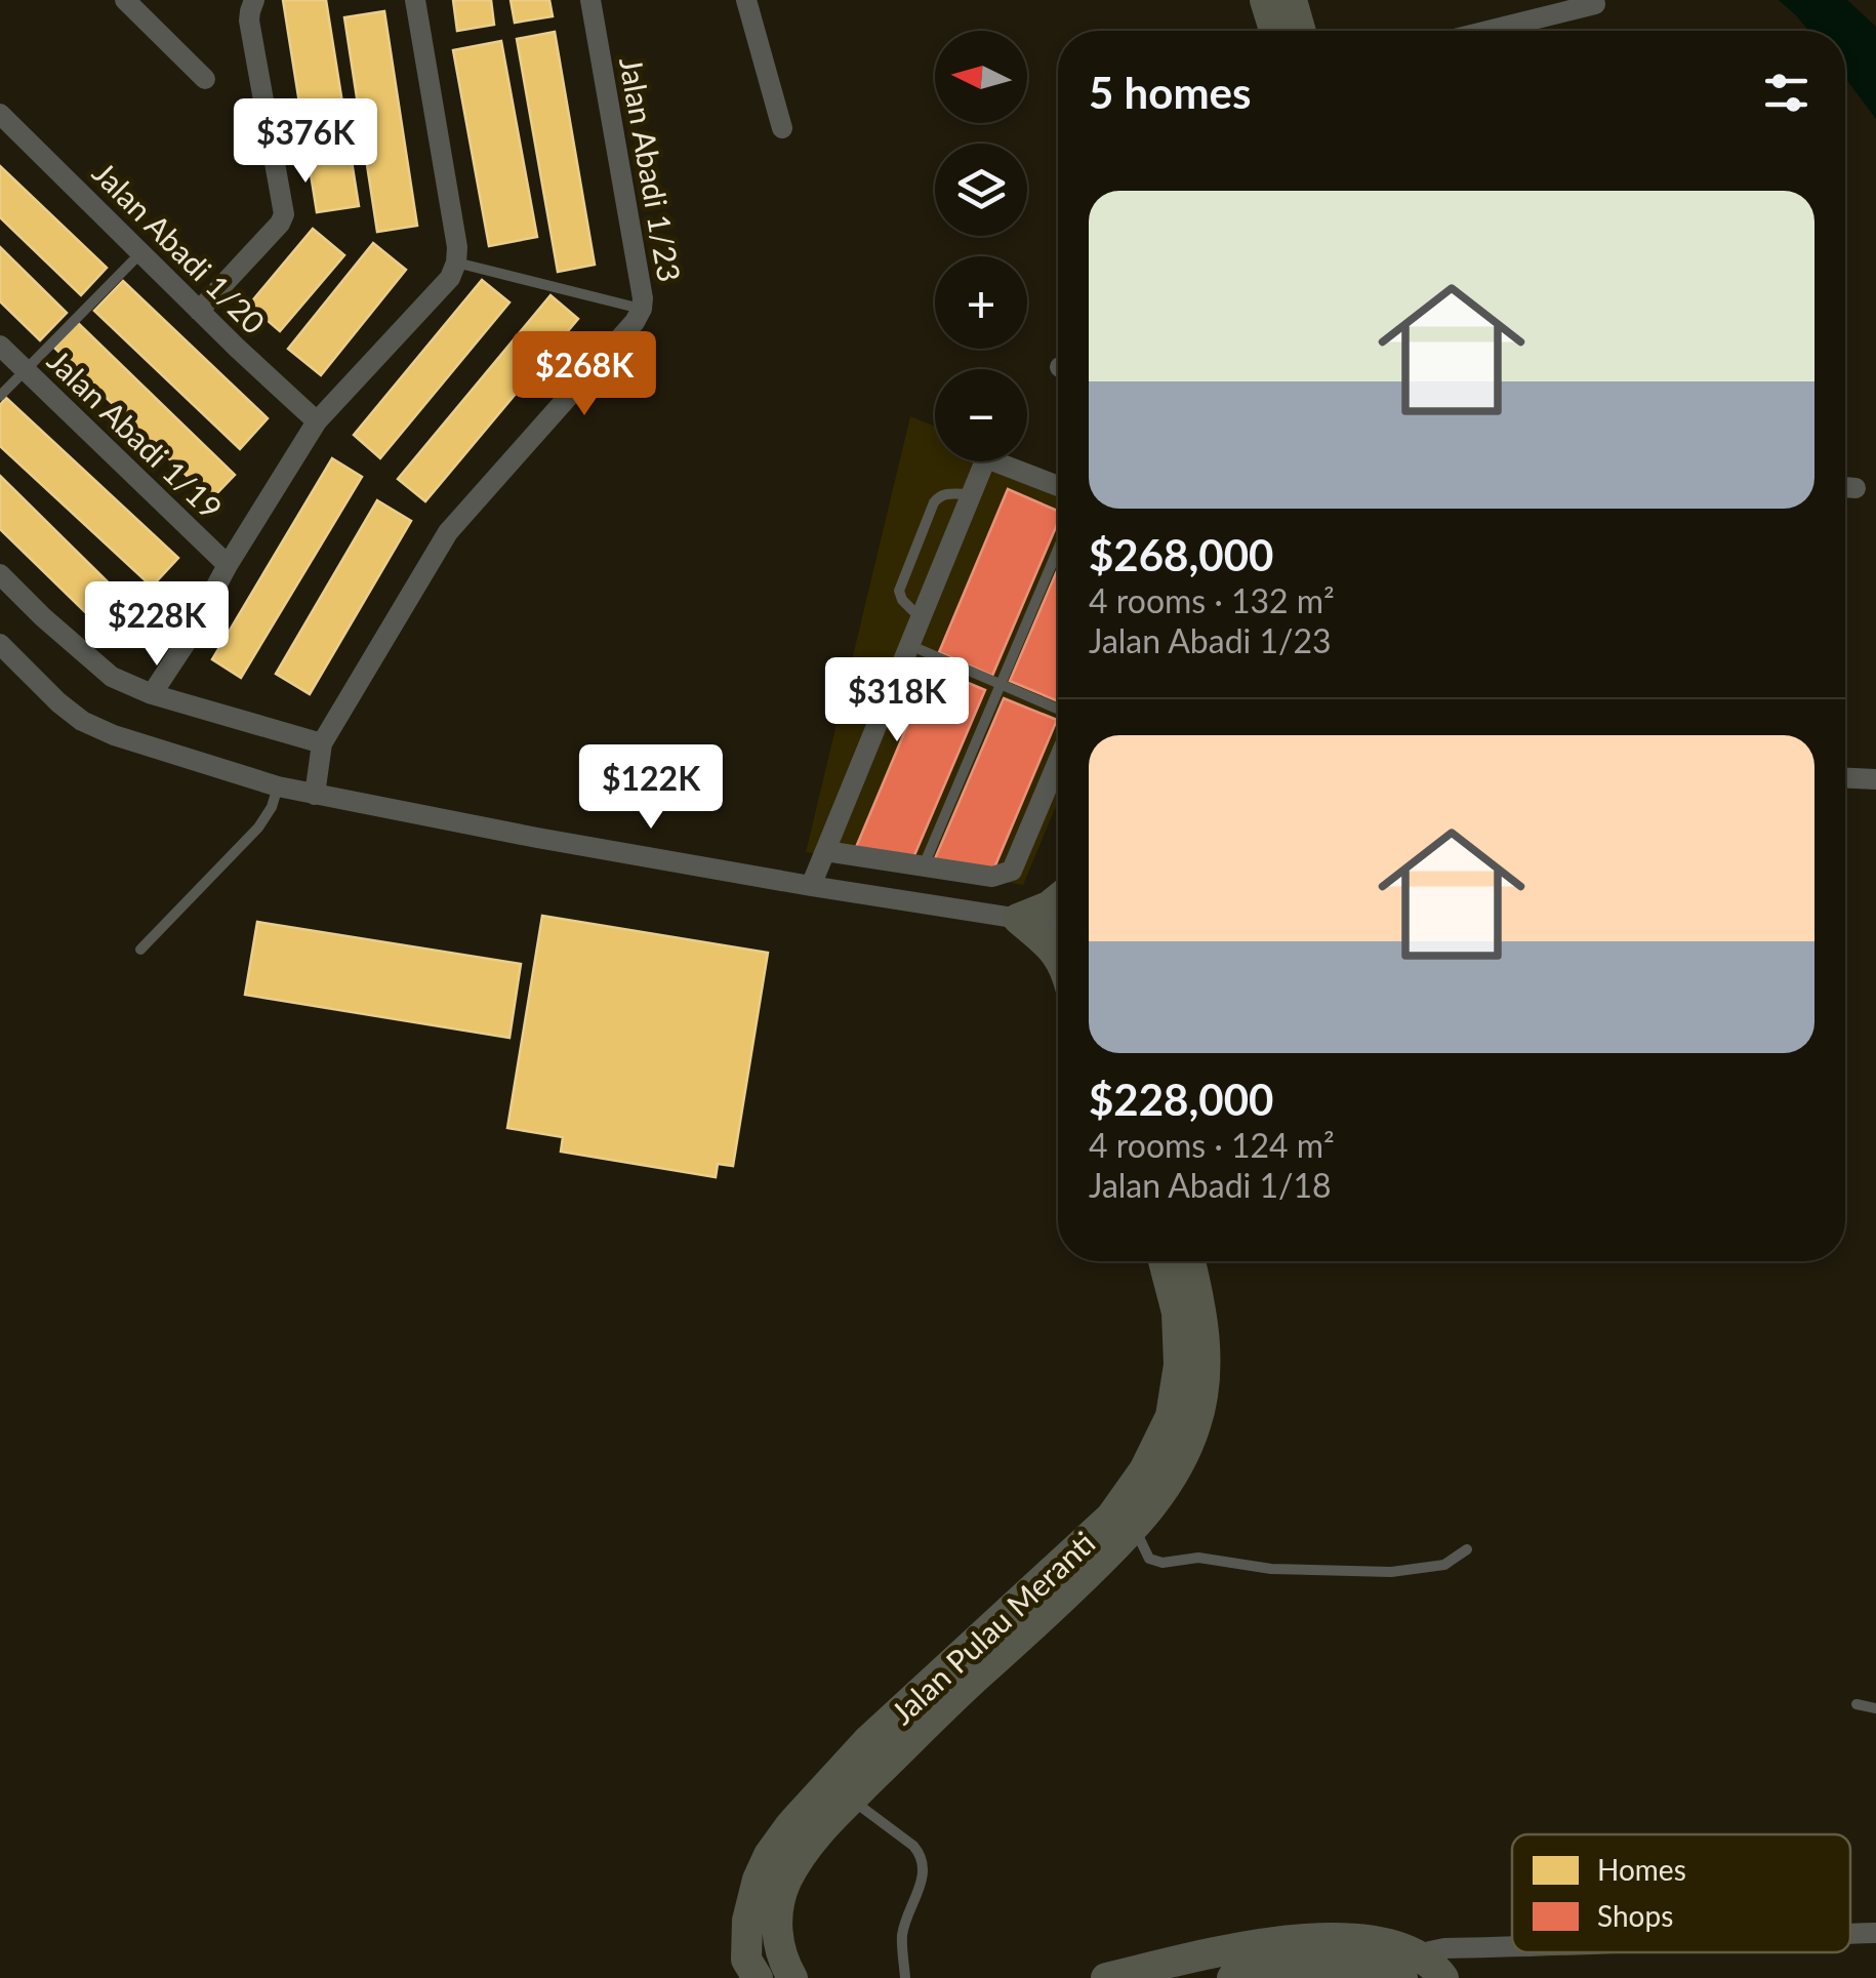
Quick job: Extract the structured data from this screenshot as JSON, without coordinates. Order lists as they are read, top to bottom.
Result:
{
  "streets": {
    "main road": ["Jalan Pulau Meranti"],
    "street": ["Jalan Abadi 1/23", "Jalan Abadi 1/20", "Jalan Abadi 1/19"]
  },
  "legend": ["Homes", "Shops"],
  "north": "left",
  "page": {
    "map_buttons": ["+", "−"],
    "heading": "5 homes",
    "price": [
      "$376K",
      "$268K",
      "$228K",
      "$318K",
      "$122K"
    ],
    "list": [
      {
        "name": "$268,000",
        "note": "4 rooms · 132 m² · Jalan Abadi 1/23"
      },
      {
        "name": "$228,000",
        "note": "4 rooms · 124 m² · Jalan Abadi 1/18"
      }
    ]
  }
}
